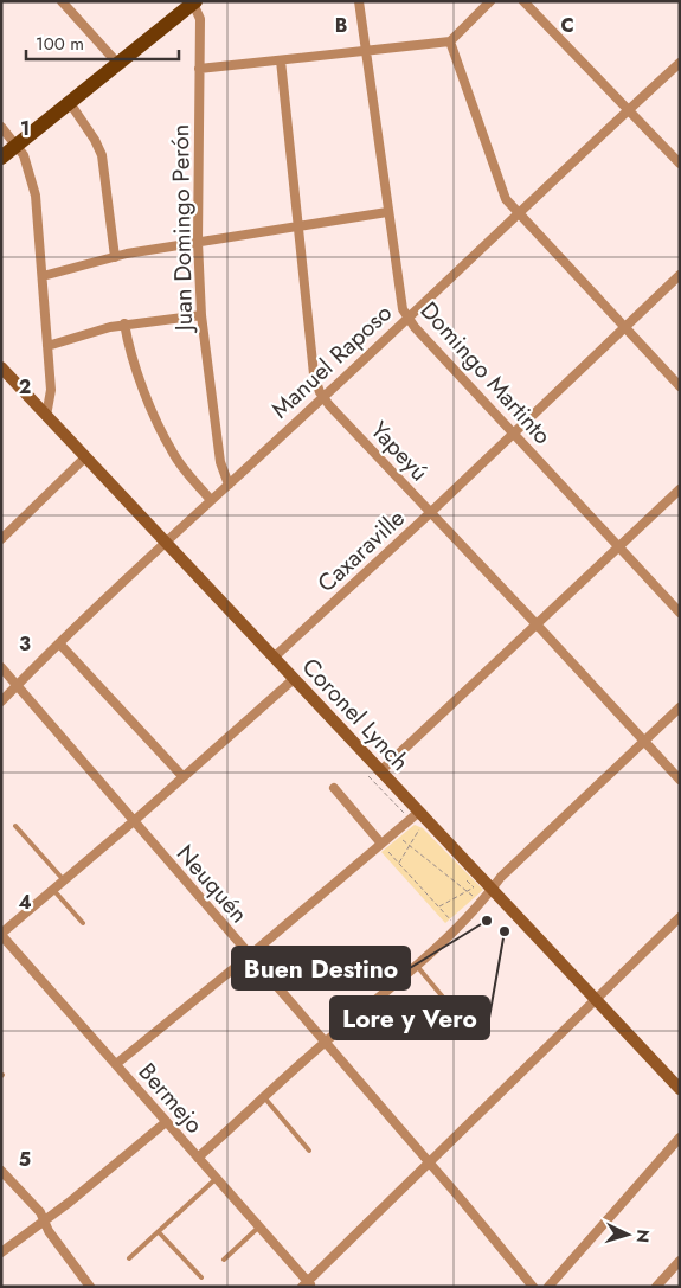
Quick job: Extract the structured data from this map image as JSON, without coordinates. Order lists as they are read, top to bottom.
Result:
{
  "streets": {
    "main road": ["Coronel Lynch"],
    "street": [
      "Juan Domingo Perón",
      "Manuel Raposo",
      "Domingo Martinto",
      "Yapeyú",
      "Caxaraville",
      "Neuquén",
      "Bermejo"
    ]
  },
  "crossings": [
    ["Juan Domingo Perón", "Manuel Raposo"],
    ["Manuel Raposo", "Domingo Martinto"],
    ["Manuel Raposo", "Yapeyú"],
    ["Manuel Raposo", "Coronel Lynch"],
    ["Manuel Raposo", "Neuquén"],
    ["Domingo Martinto", "Caxaraville"],
    ["Yapeyú", "Caxaraville"],
    ["Caxaraville", "Coronel Lynch"]
  ],
  "places": ["Buen Destino", "Lore y Vero"],
  "scale_bar": "100 m",
  "north": "right",
  "grid": {
    "columns": ["B", "C"],
    "rows": [
      "1",
      "2",
      "3",
      "4",
      "5"
    ]
  }
}
